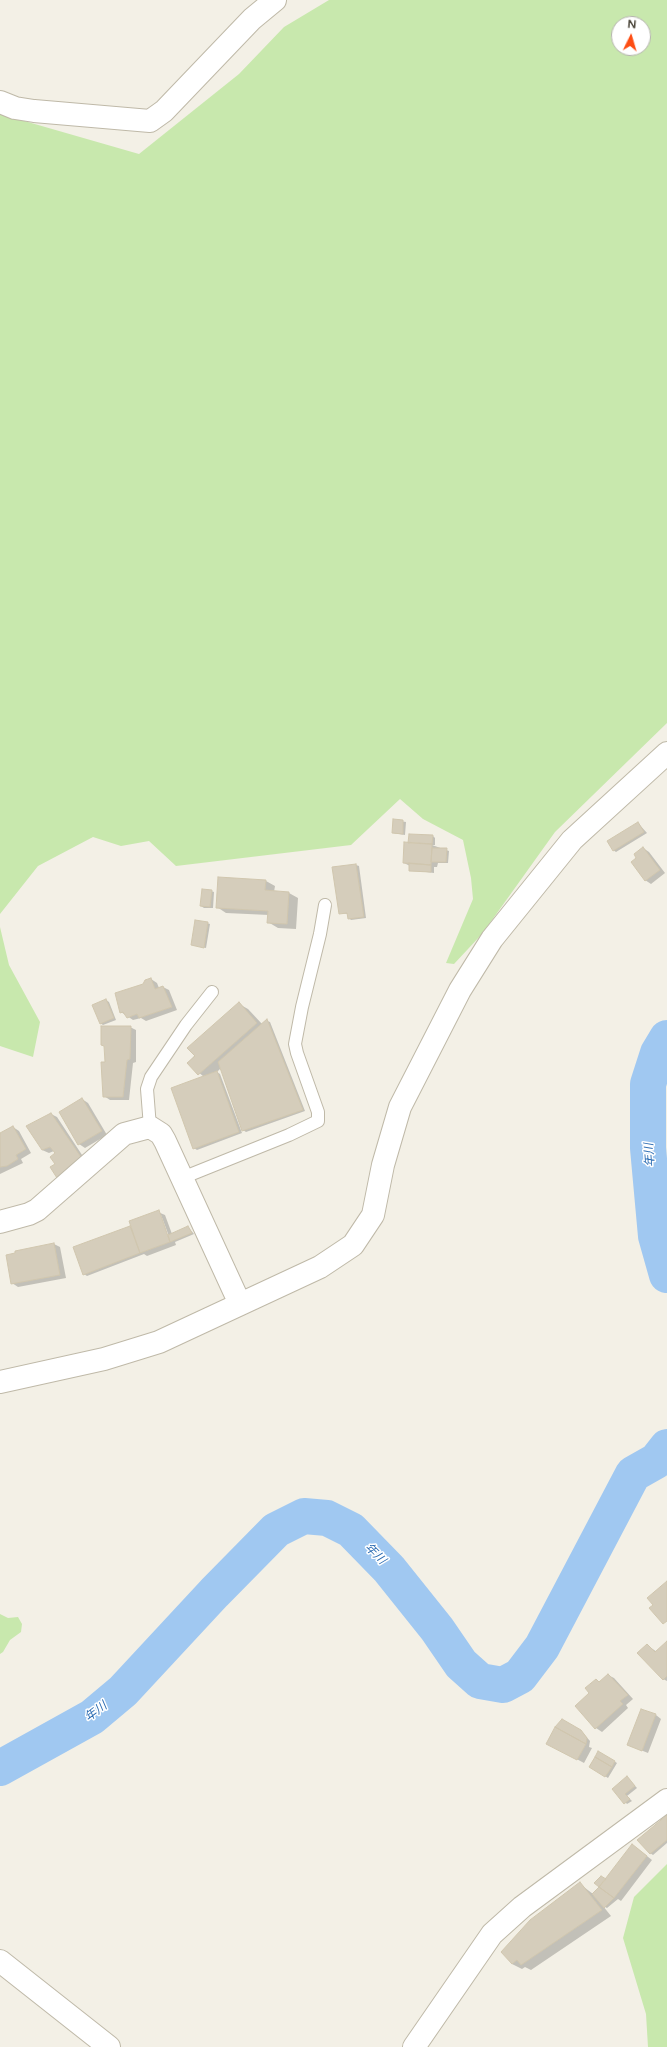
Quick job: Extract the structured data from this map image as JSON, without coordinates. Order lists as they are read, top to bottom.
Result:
{
  "water": ["年川"],
  "north": "top"
}
